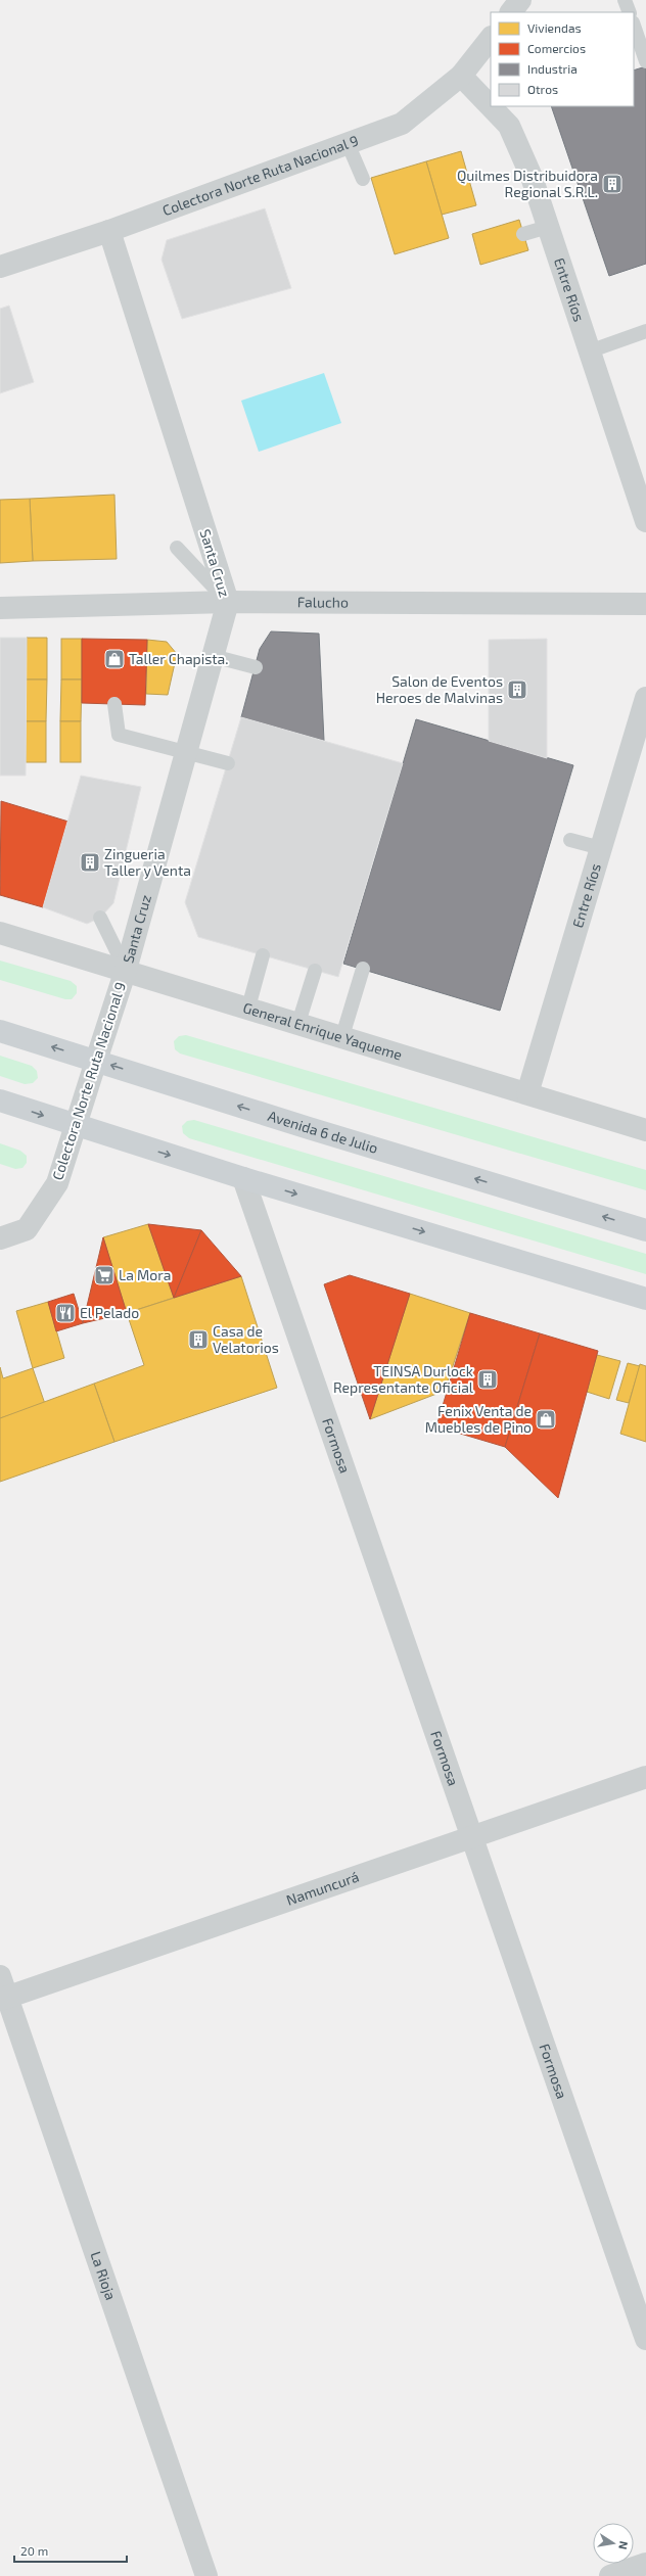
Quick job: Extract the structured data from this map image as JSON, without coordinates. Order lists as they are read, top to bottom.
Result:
{
  "streets": {
    "main road": ["Avenida 6 de Julio"],
    "street": [
      "Colectora Norte Ruta Nacional 9",
      "Entre Ríos",
      "Santa Cruz",
      "Falucho",
      "General Enrique Yaqueme",
      "Formosa",
      "Namuncurá",
      "La Rioja"
    ]
  },
  "crossings": [
    ["Colectora Norte Ruta Nacional 9", "Entre Ríos"],
    ["Colectora Norte Ruta Nacional 9", "Santa Cruz"],
    ["Colectora Norte Ruta Nacional 9", "General Enrique Yaqueme"],
    ["Colectora Norte Ruta Nacional 9", "Avenida 6 de Julio"],
    ["Entre Ríos", "General Enrique Yaqueme"],
    ["Santa Cruz", "Falucho"],
    ["Santa Cruz", "General Enrique Yaqueme"],
    ["Formosa", "Namuncurá"],
    ["Namuncurá", "La Rioja"]
  ],
  "places": {
    "building": [
      "Quilmes Distribuidora Regional S.R.L.",
      "Salon de Eventos Heroes de Malvinas",
      "Zingueria Taller y Venta",
      "Casa de Velatorios",
      "TEINSA Durlock Representante Oficial"
    ],
    "shop": ["Taller Chapista.", "Fenix Venta de Muebles de Pino"],
    "supermarket": ["La Mora"],
    "restaurant": ["El Pelado"]
  },
  "legend": [
    "Viviendas",
    "Comercios",
    "Industria",
    "Otros"
  ],
  "scale_bar": "20 m",
  "north": "right"
}
